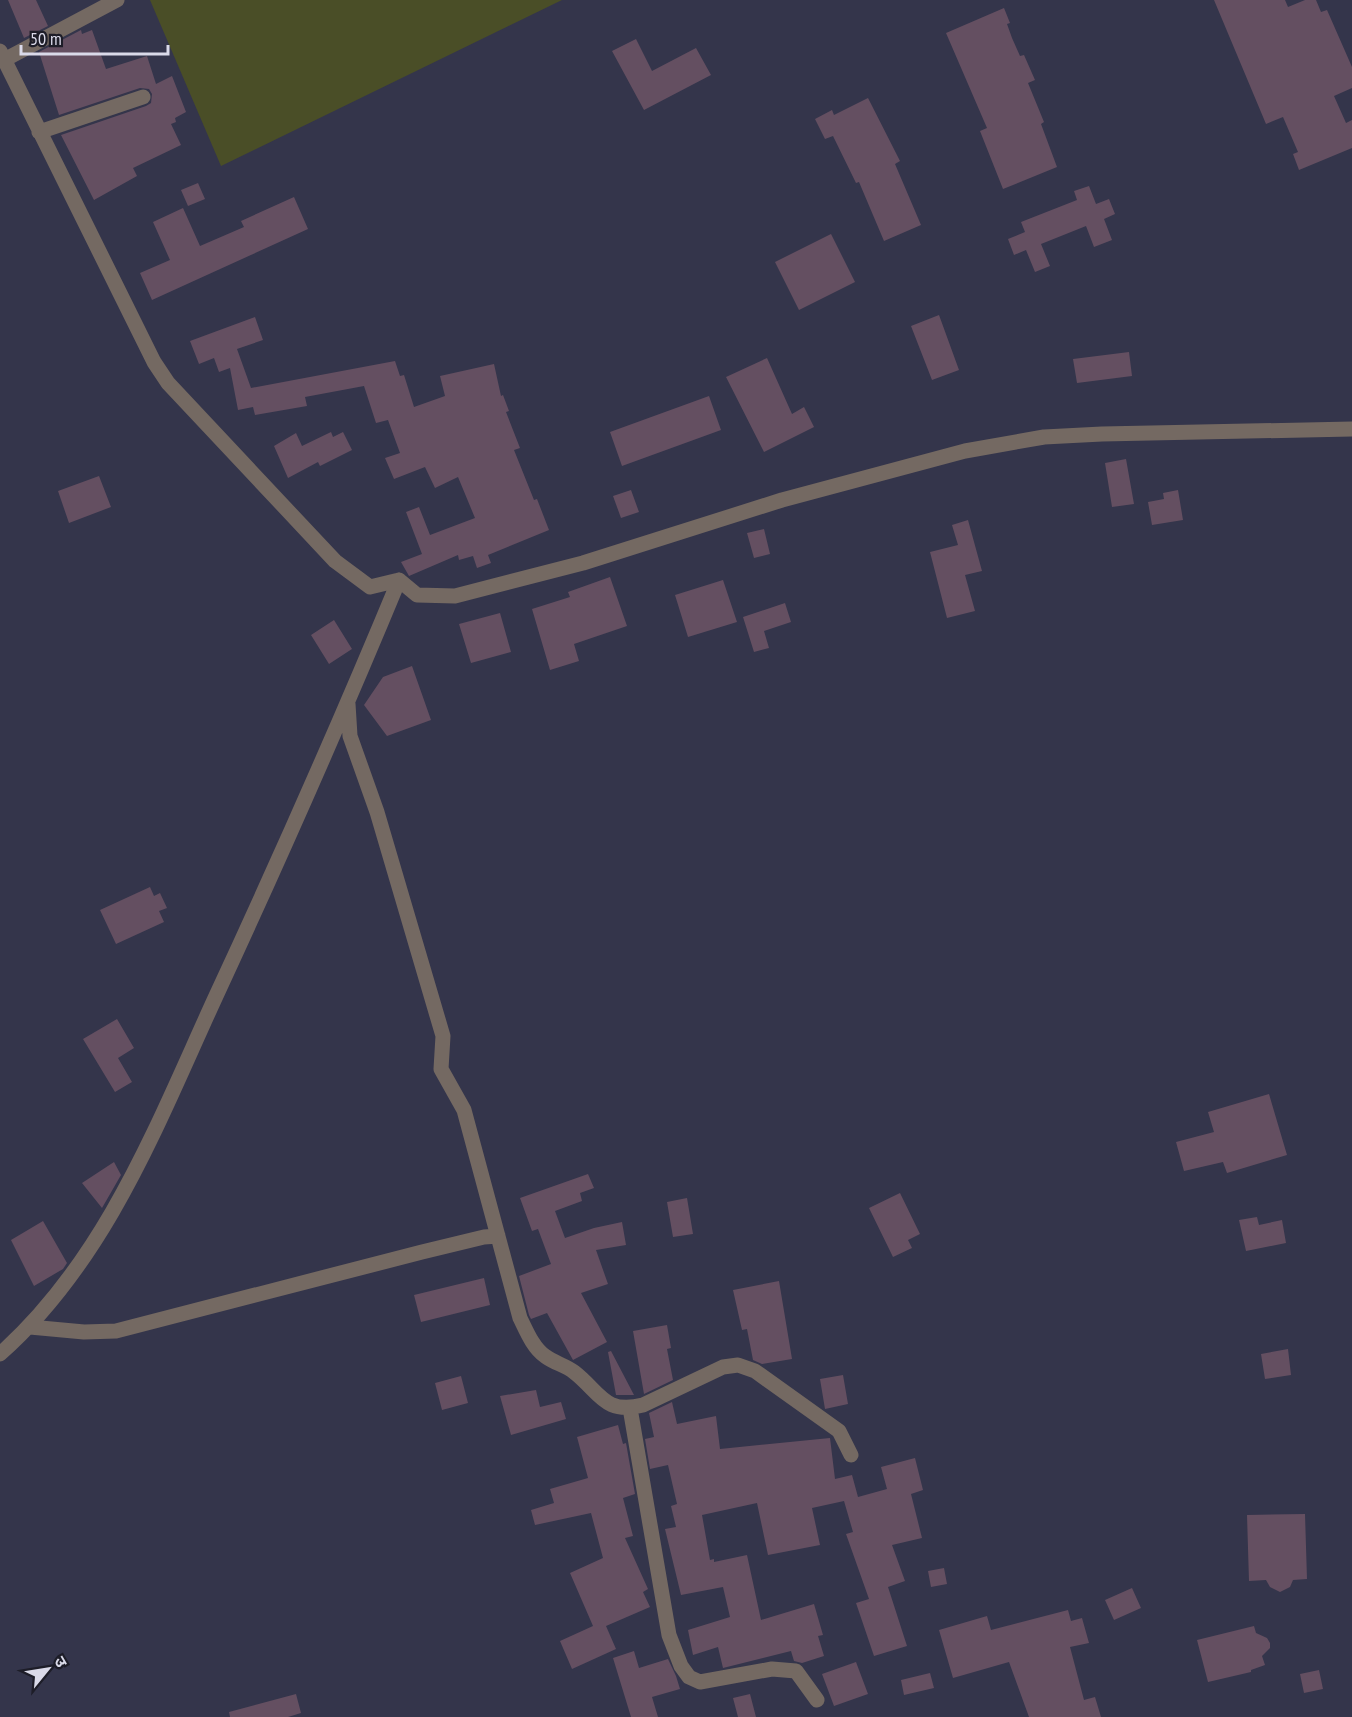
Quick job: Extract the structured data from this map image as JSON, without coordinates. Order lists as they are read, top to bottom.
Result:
{
  "scale_bar": "50 m",
  "north": "top right"
}
